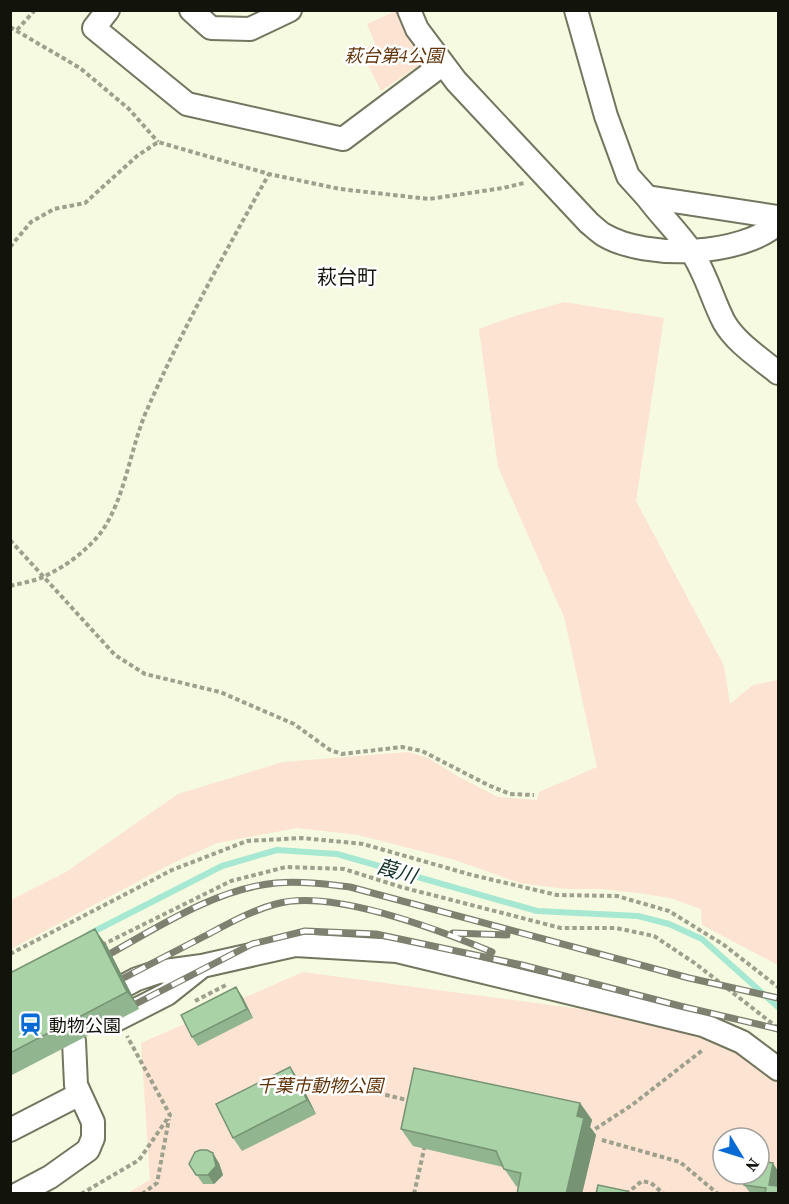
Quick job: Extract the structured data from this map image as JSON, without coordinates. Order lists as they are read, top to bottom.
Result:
{
  "districts": ["萩台町"],
  "water": ["葭川"],
  "parks": ["萩台第4公園", "千葉市動物公園"],
  "places": {
    "station": ["動物公園"]
  },
  "north": "bottom right"
}
